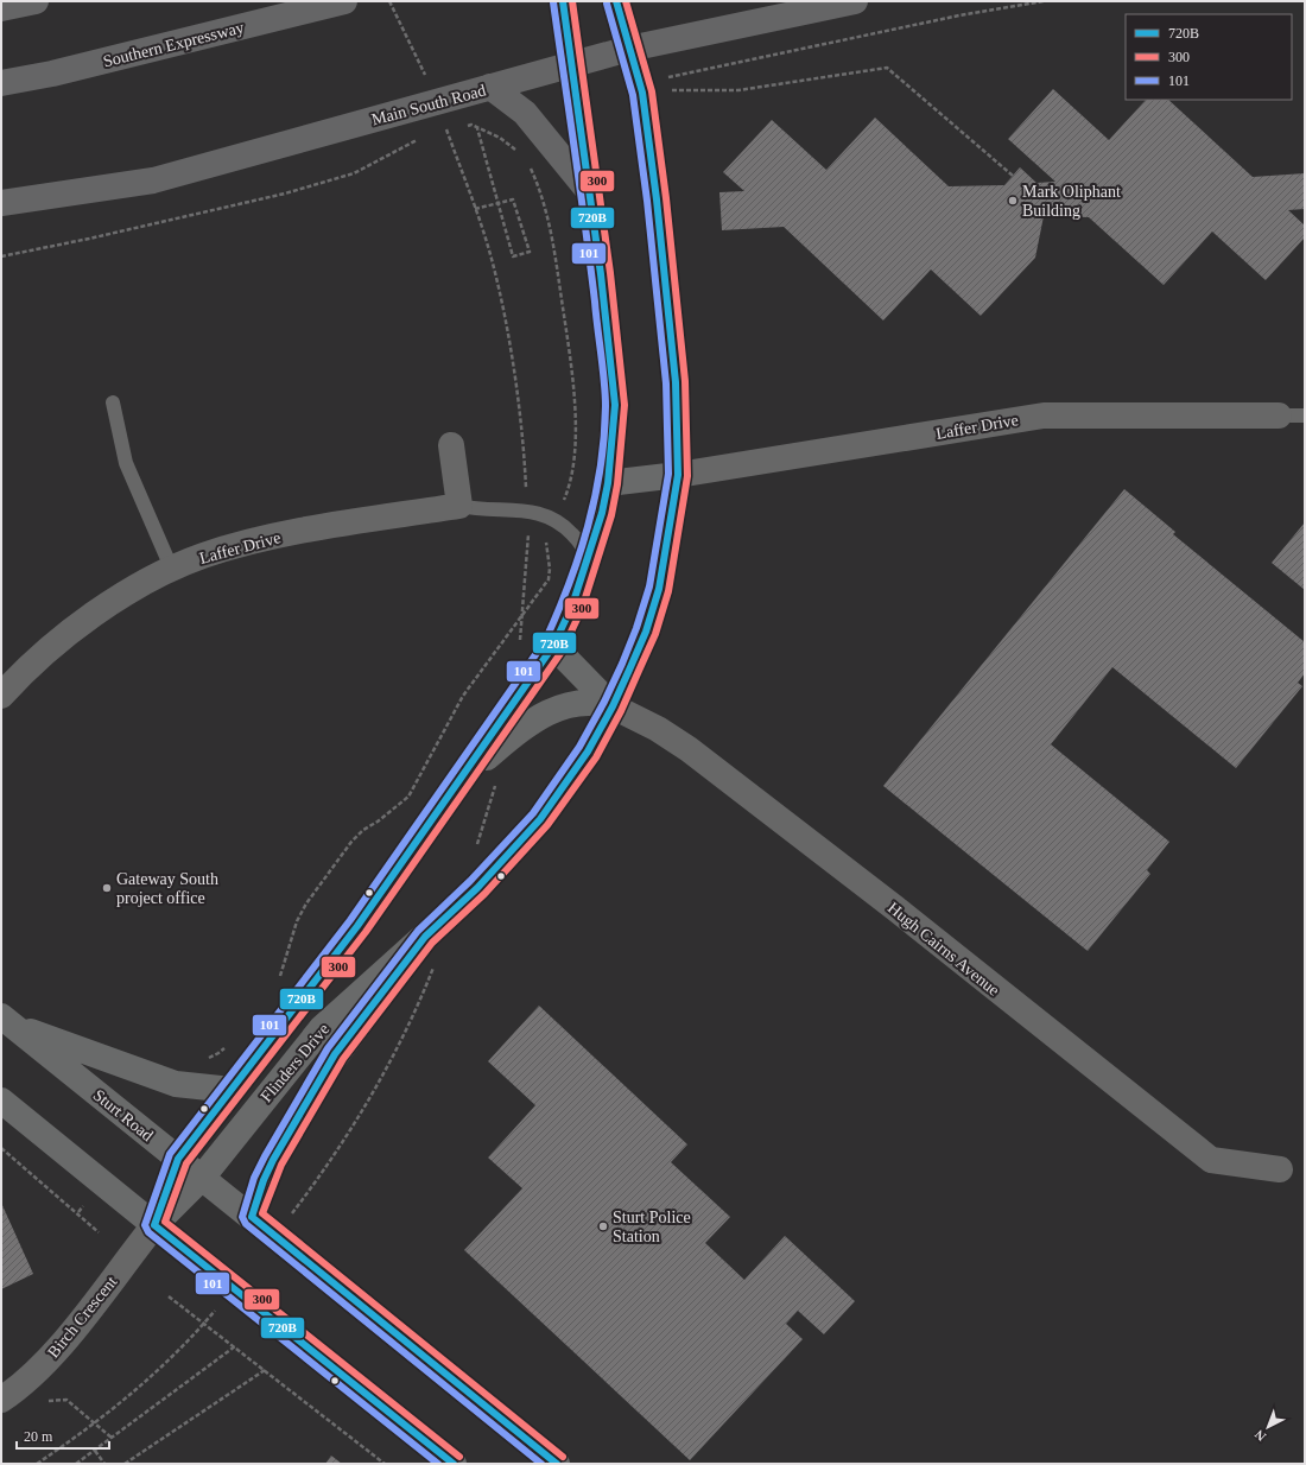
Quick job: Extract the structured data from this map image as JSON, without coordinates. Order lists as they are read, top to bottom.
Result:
{
  "streets": {
    "highway": ["Southern Expressway", "Main South Road"],
    "street": [
      "Laffer Drive",
      "Hugh Cairns Avenue",
      "Flinders Drive",
      "Sturt Road",
      "Birch Crescent"
    ]
  },
  "crossings": [
    ["Main South Road", "Flinders Drive"],
    ["Laffer Drive", "Flinders Drive"],
    ["Hugh Cairns Avenue", "Flinders Drive"],
    ["Flinders Drive", "Sturt Road"],
    ["Flinders Drive", "Birch Crescent"]
  ],
  "places": ["Mark Oliphant Building", "Gateway South project office", "Sturt Police Station"],
  "lines": ["transit line 720B", "transit line 300", "transit line 101"],
  "legend": ["720B", "300", "101"],
  "scale_bar": "20 m",
  "north": "bottom left"
}
